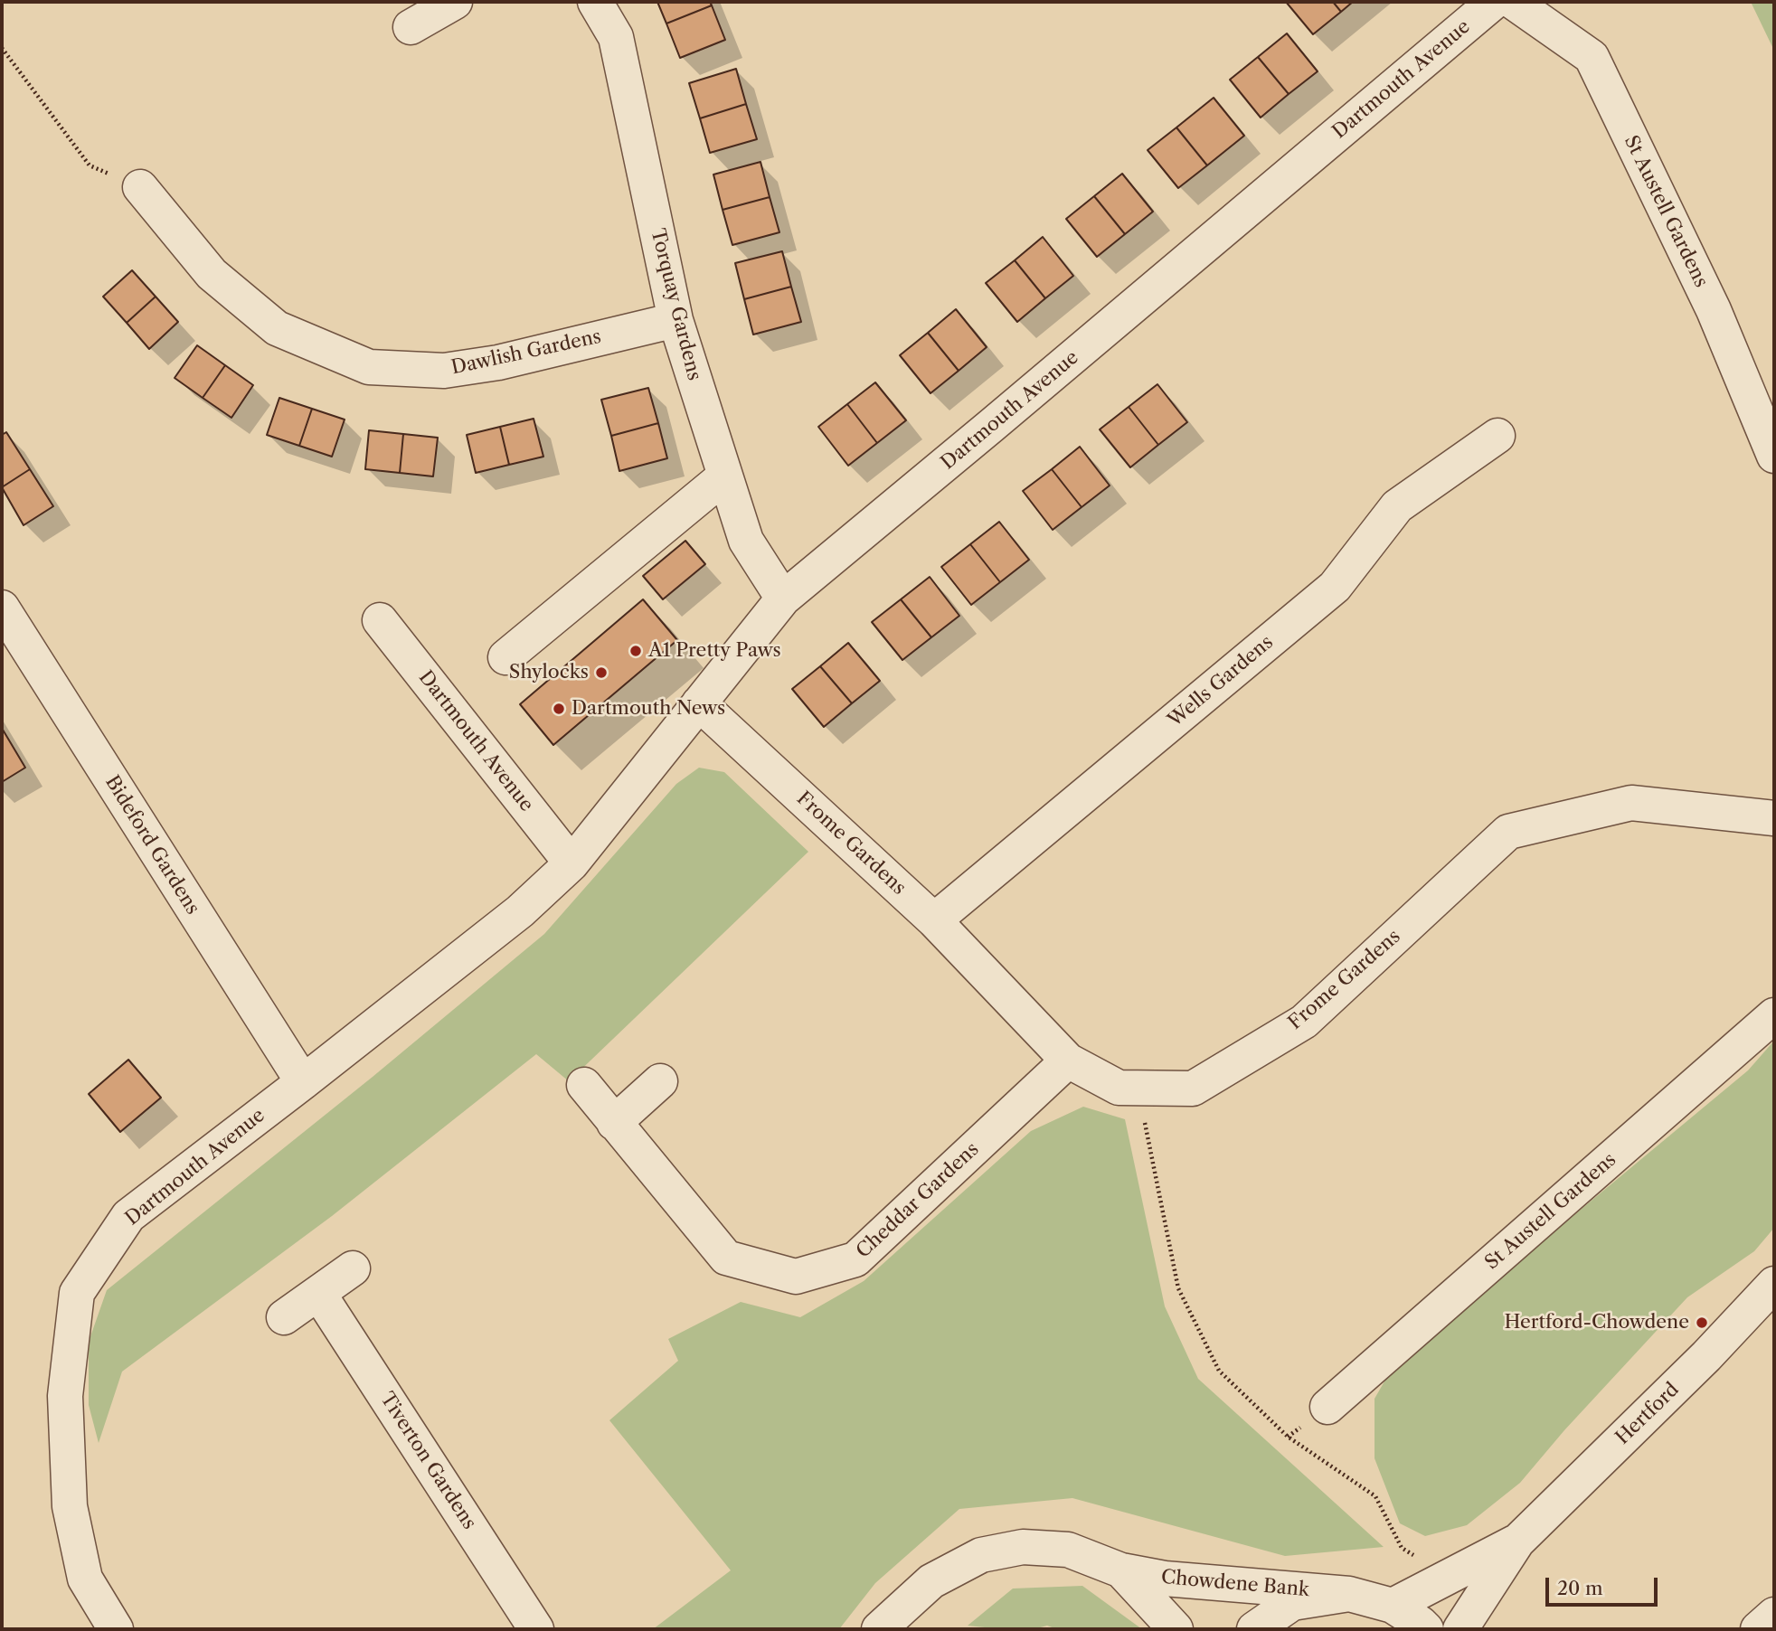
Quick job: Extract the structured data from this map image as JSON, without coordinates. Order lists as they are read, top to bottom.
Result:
{
  "streets": {
    "street": [
      "Dartmouth Avenue",
      "St Austell Gardens",
      "Torquay Gardens",
      "Dawlish Gardens",
      "Wells Gardens",
      "Frome Gardens",
      "Bideford Gardens",
      "Cheddar Gardens",
      "Hertford",
      "Tiverton Gardens",
      "Chowdene Bank"
    ]
  },
  "crossings": [
    ["Dartmouth Avenue", "Torquay Gardens"],
    ["Dartmouth Avenue", "Frome Gardens"],
    ["Dartmouth Avenue", "Bideford Gardens"],
    ["Torquay Gardens", "Dawlish Gardens"],
    ["Wells Gardens", "Frome Gardens"],
    ["Frome Gardens", "Cheddar Gardens"]
  ],
  "places": [
    "A1 Pretty Paws",
    "Shylocks",
    "Dartmouth News",
    "Hertford-Chowdene"
  ],
  "scale_bar": "20 m"
}
